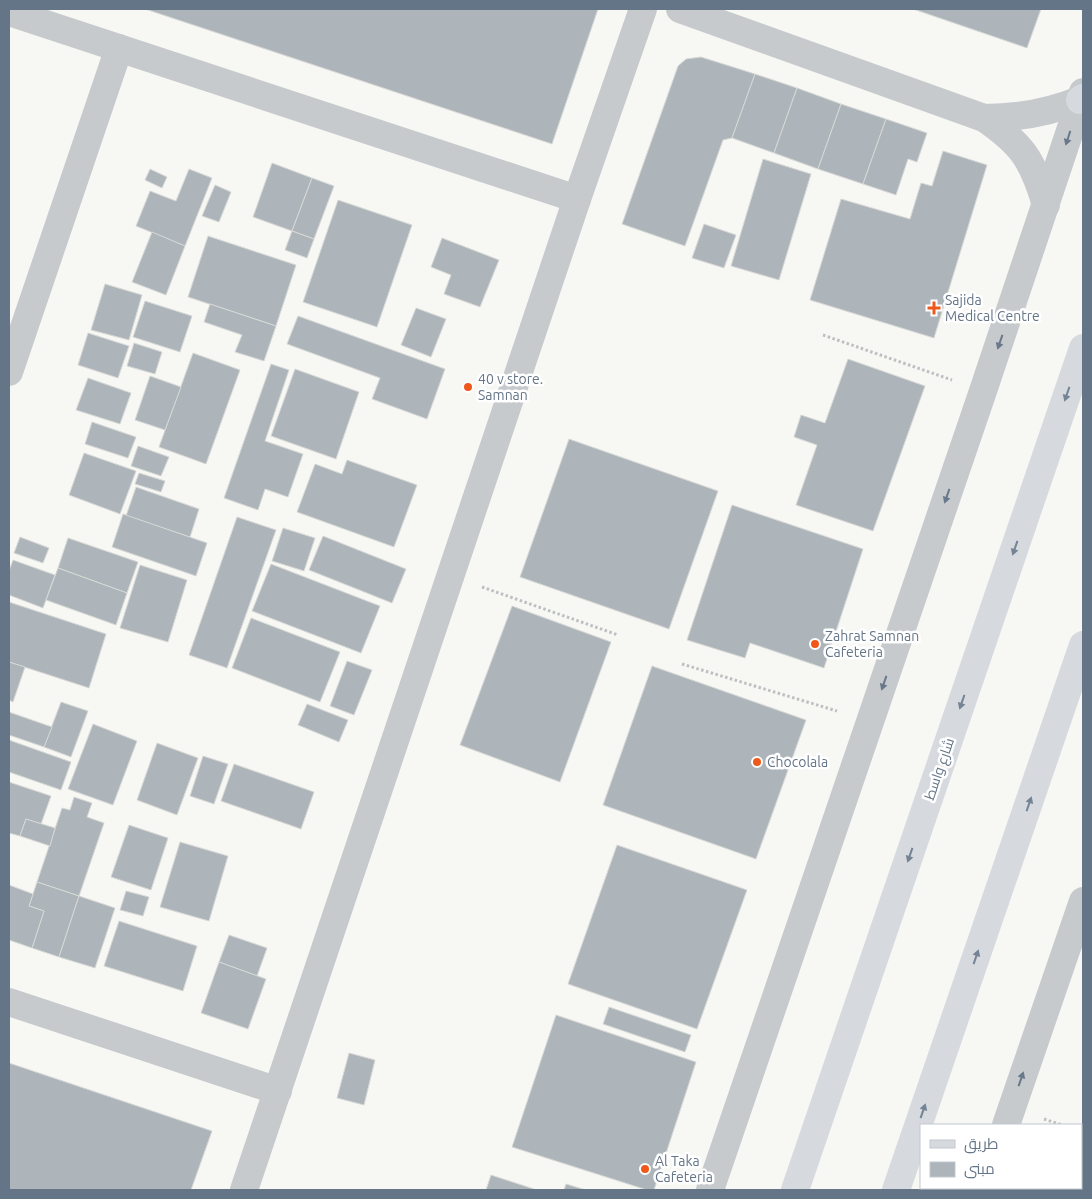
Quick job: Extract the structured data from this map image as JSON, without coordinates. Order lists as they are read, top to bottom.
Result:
{
  "streets": {
    "main road": ["شارع واسط"]
  },
  "places": {
    "health": ["Sajida Medical Centre"],
    "other": [
      "40 v store. Samnan",
      "Zahrat Samnan Cafeteria",
      "Chocolala",
      "Al Taka Cafeteria"
    ]
  },
  "legend": ["طريق", "مبنى"]
}
